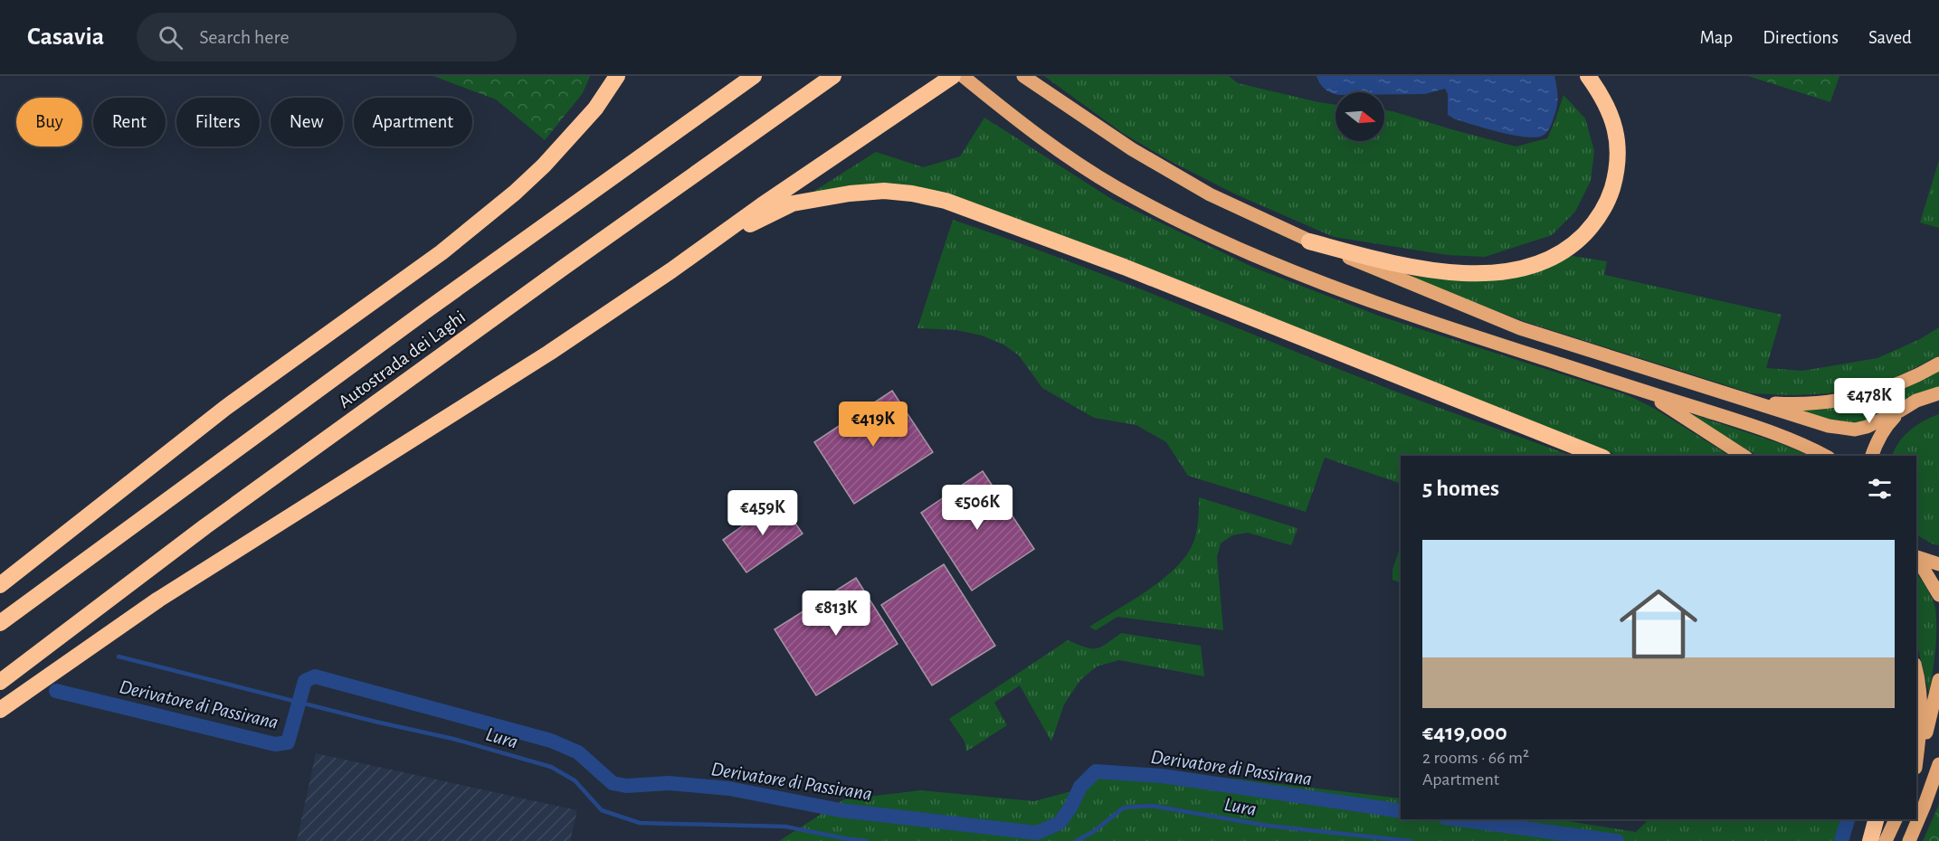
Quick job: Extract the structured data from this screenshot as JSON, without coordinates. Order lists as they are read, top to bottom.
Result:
{
  "streets": {
    "highway": ["Autostrada dei Laghi"]
  },
  "water": ["Derivatore di Passirana", "Lura"],
  "north": "right",
  "page": {
    "header": "Casavia",
    "search": "Search here",
    "nav": ["Map", "Directions", "Saved"],
    "chip": [
      "Buy",
      "Rent",
      "Filters",
      "New",
      "Apartment"
    ],
    "price": [
      "€478K",
      "€419K",
      "€506K",
      "€459K",
      "€813K"
    ],
    "heading": "5 homes",
    "list": [
      {
        "name": "€419,000",
        "note": "2 rooms · 66 m² · Apartment"
      }
    ]
  }
}
